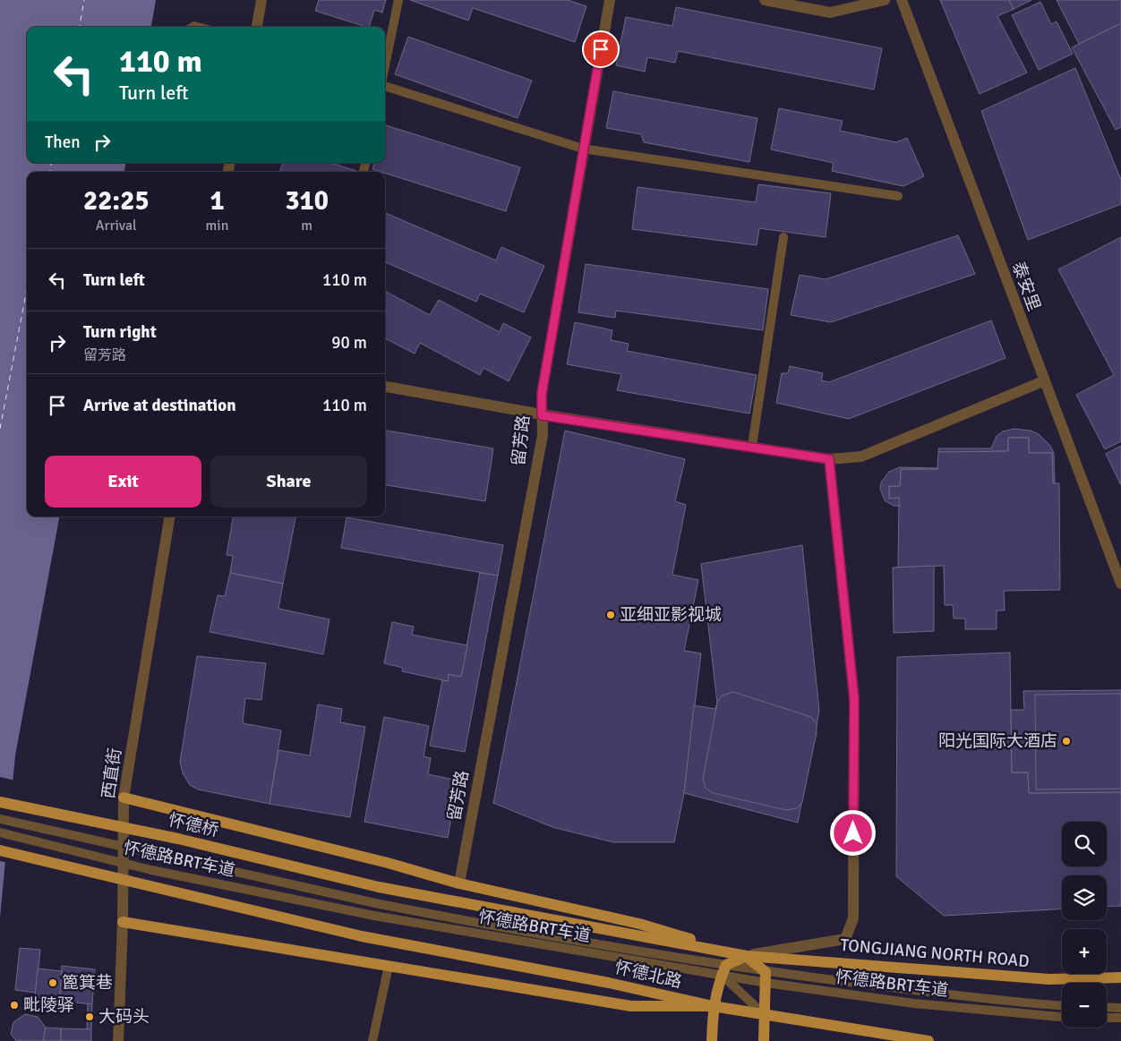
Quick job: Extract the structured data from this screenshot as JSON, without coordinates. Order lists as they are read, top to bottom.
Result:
{
  "streets": {
    "main road": ["怀德桥", "TONGJIANG NORTH ROAD", "怀德北路"],
    "street": ["泰安里", "留芳路", "西直街"],
    "lane": ["怀德路BRT车道"]
  },
  "crossings": [
    ["怀德桥", "怀德北路"],
    ["TONGJIANG NORTH ROAD", "怀德北路"]
  ],
  "places": [
    "亚细亚影视城",
    "阳光国际大酒店",
    "篦箕巷",
    "毗陵驿",
    "大码头"
  ],
  "page": {
    "turn": ["110 m", "Turn left"],
    "then": "Then",
    "eta": [
      "22:25",
      "Arrival",
      "1",
      "min",
      "310",
      "m"
    ],
    "list": [
      {
        "name": "Turn left",
        "value": "110 m"
      },
      {
        "name": "Turn right",
        "note": "留芳路",
        "value": "90 m"
      },
      {
        "name": "Arrive at destination",
        "value": "110 m"
      }
    ],
    "buttons": ["Exit", "Share"],
    "map_buttons": ["+", "−"]
  }
}
